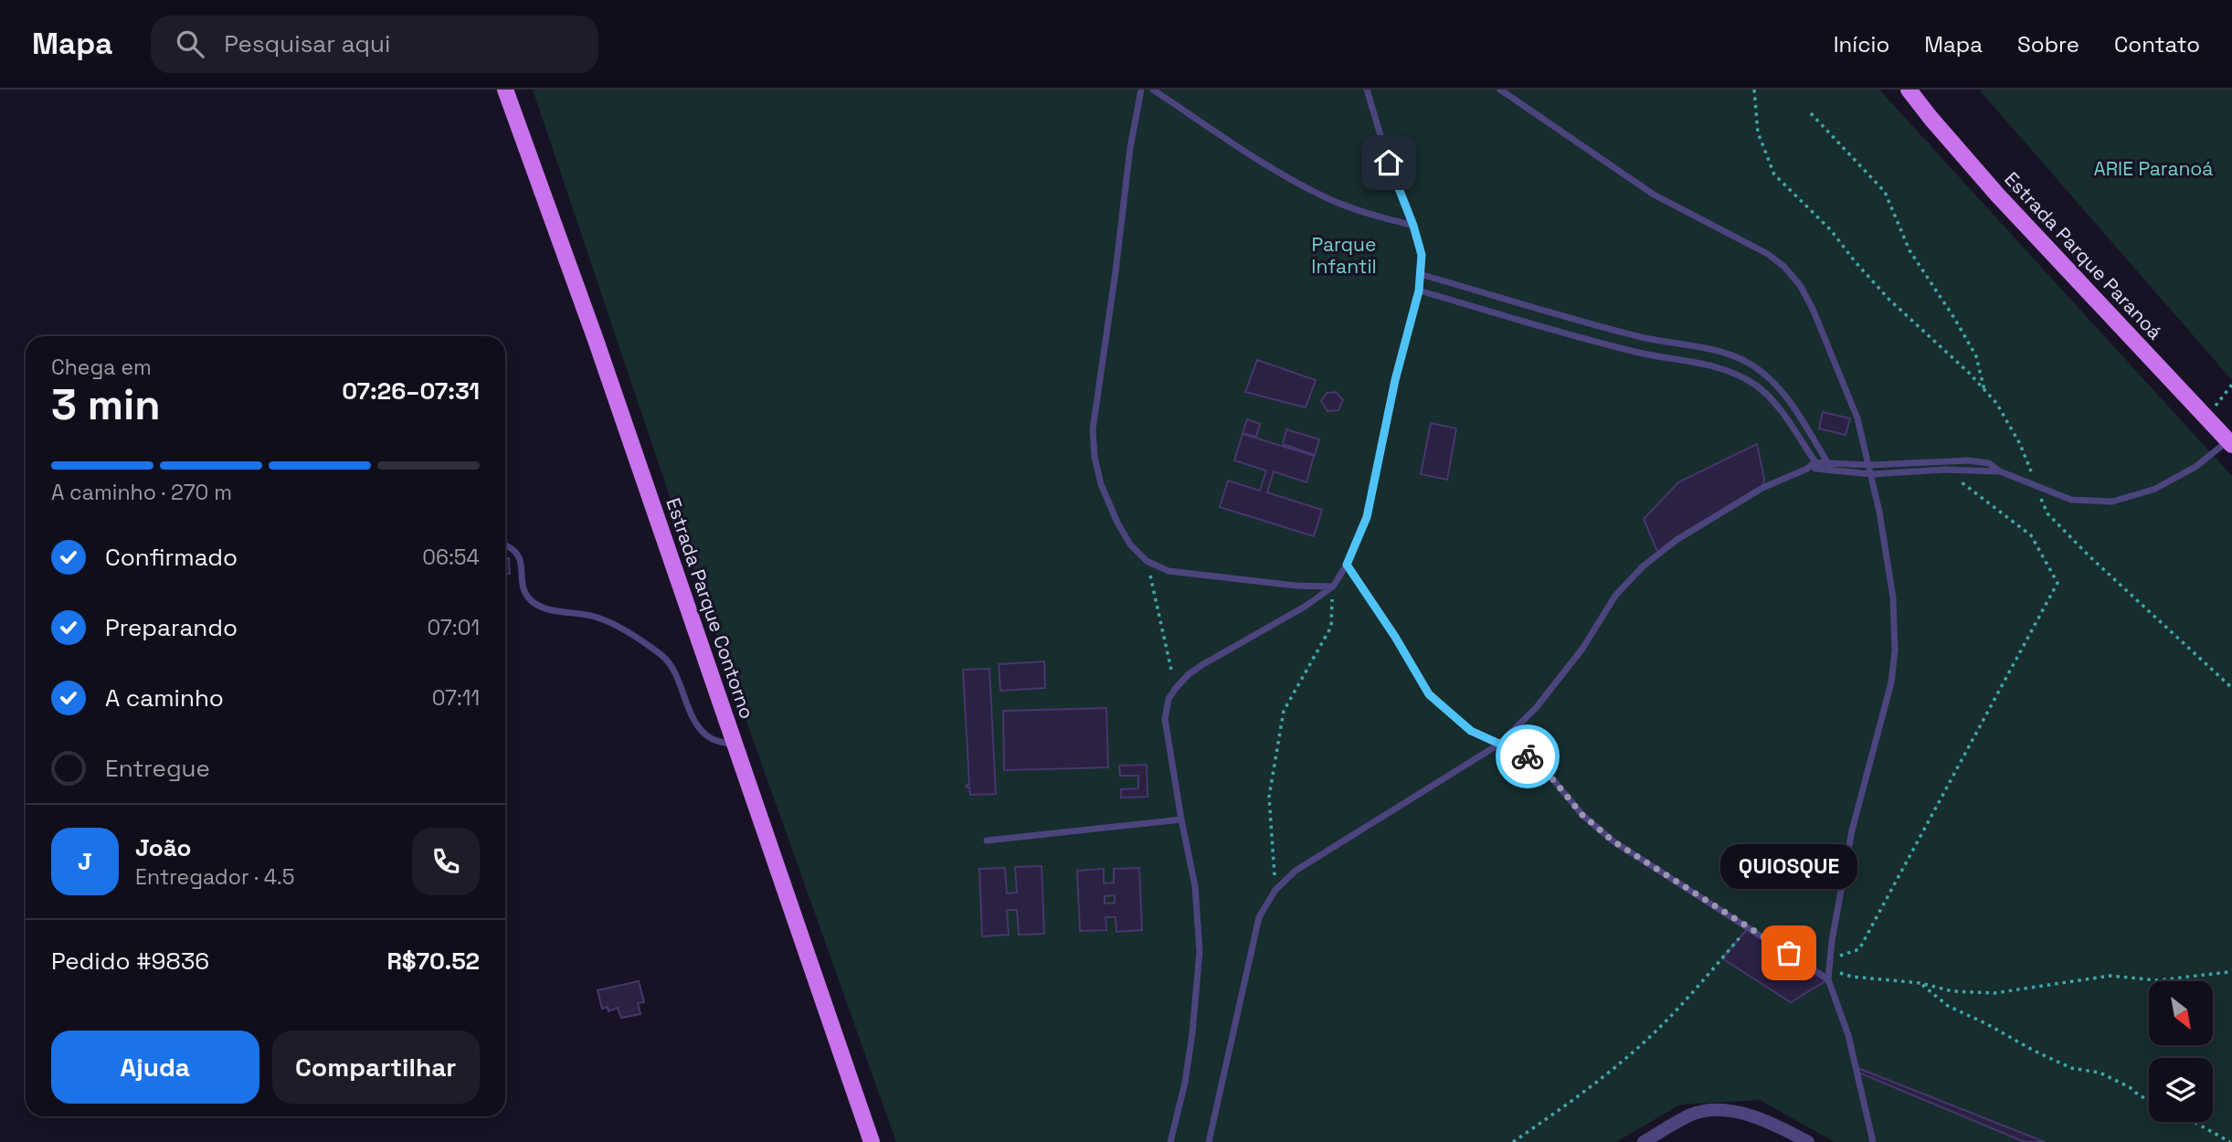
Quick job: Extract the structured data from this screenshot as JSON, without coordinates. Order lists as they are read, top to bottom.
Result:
{
  "streets": {
    "main road": ["Estrada Parque Paranoá", "Estrada Parque Contorno"]
  },
  "parks": ["ARIE Paranoá", "Parque Infantil"],
  "places": ["QUIOSQUE"],
  "north": "bottom right",
  "page": {
    "header": "Mapa",
    "search": "Pesquisar aqui",
    "nav": [
      "Início",
      "Mapa",
      "Sobre",
      "Contato"
    ],
    "heading": ["3 min", "Chega em", "07:26–07:31"],
    "panel": [
      "João",
      "Entregador · 4.5",
      "Pedido #9836",
      "R$70.52"
    ],
    "bar": "A caminho · 270 m",
    "list": [
      ["Confirmado", "06:54"],
      ["Preparando", "07:01"],
      ["A caminho", "07:11"],
      "Entregue"
    ],
    "round": "J",
    "bubble": "QUIOSQUE",
    "buttons": ["Ajuda", "Compartilhar"]
  }
}
